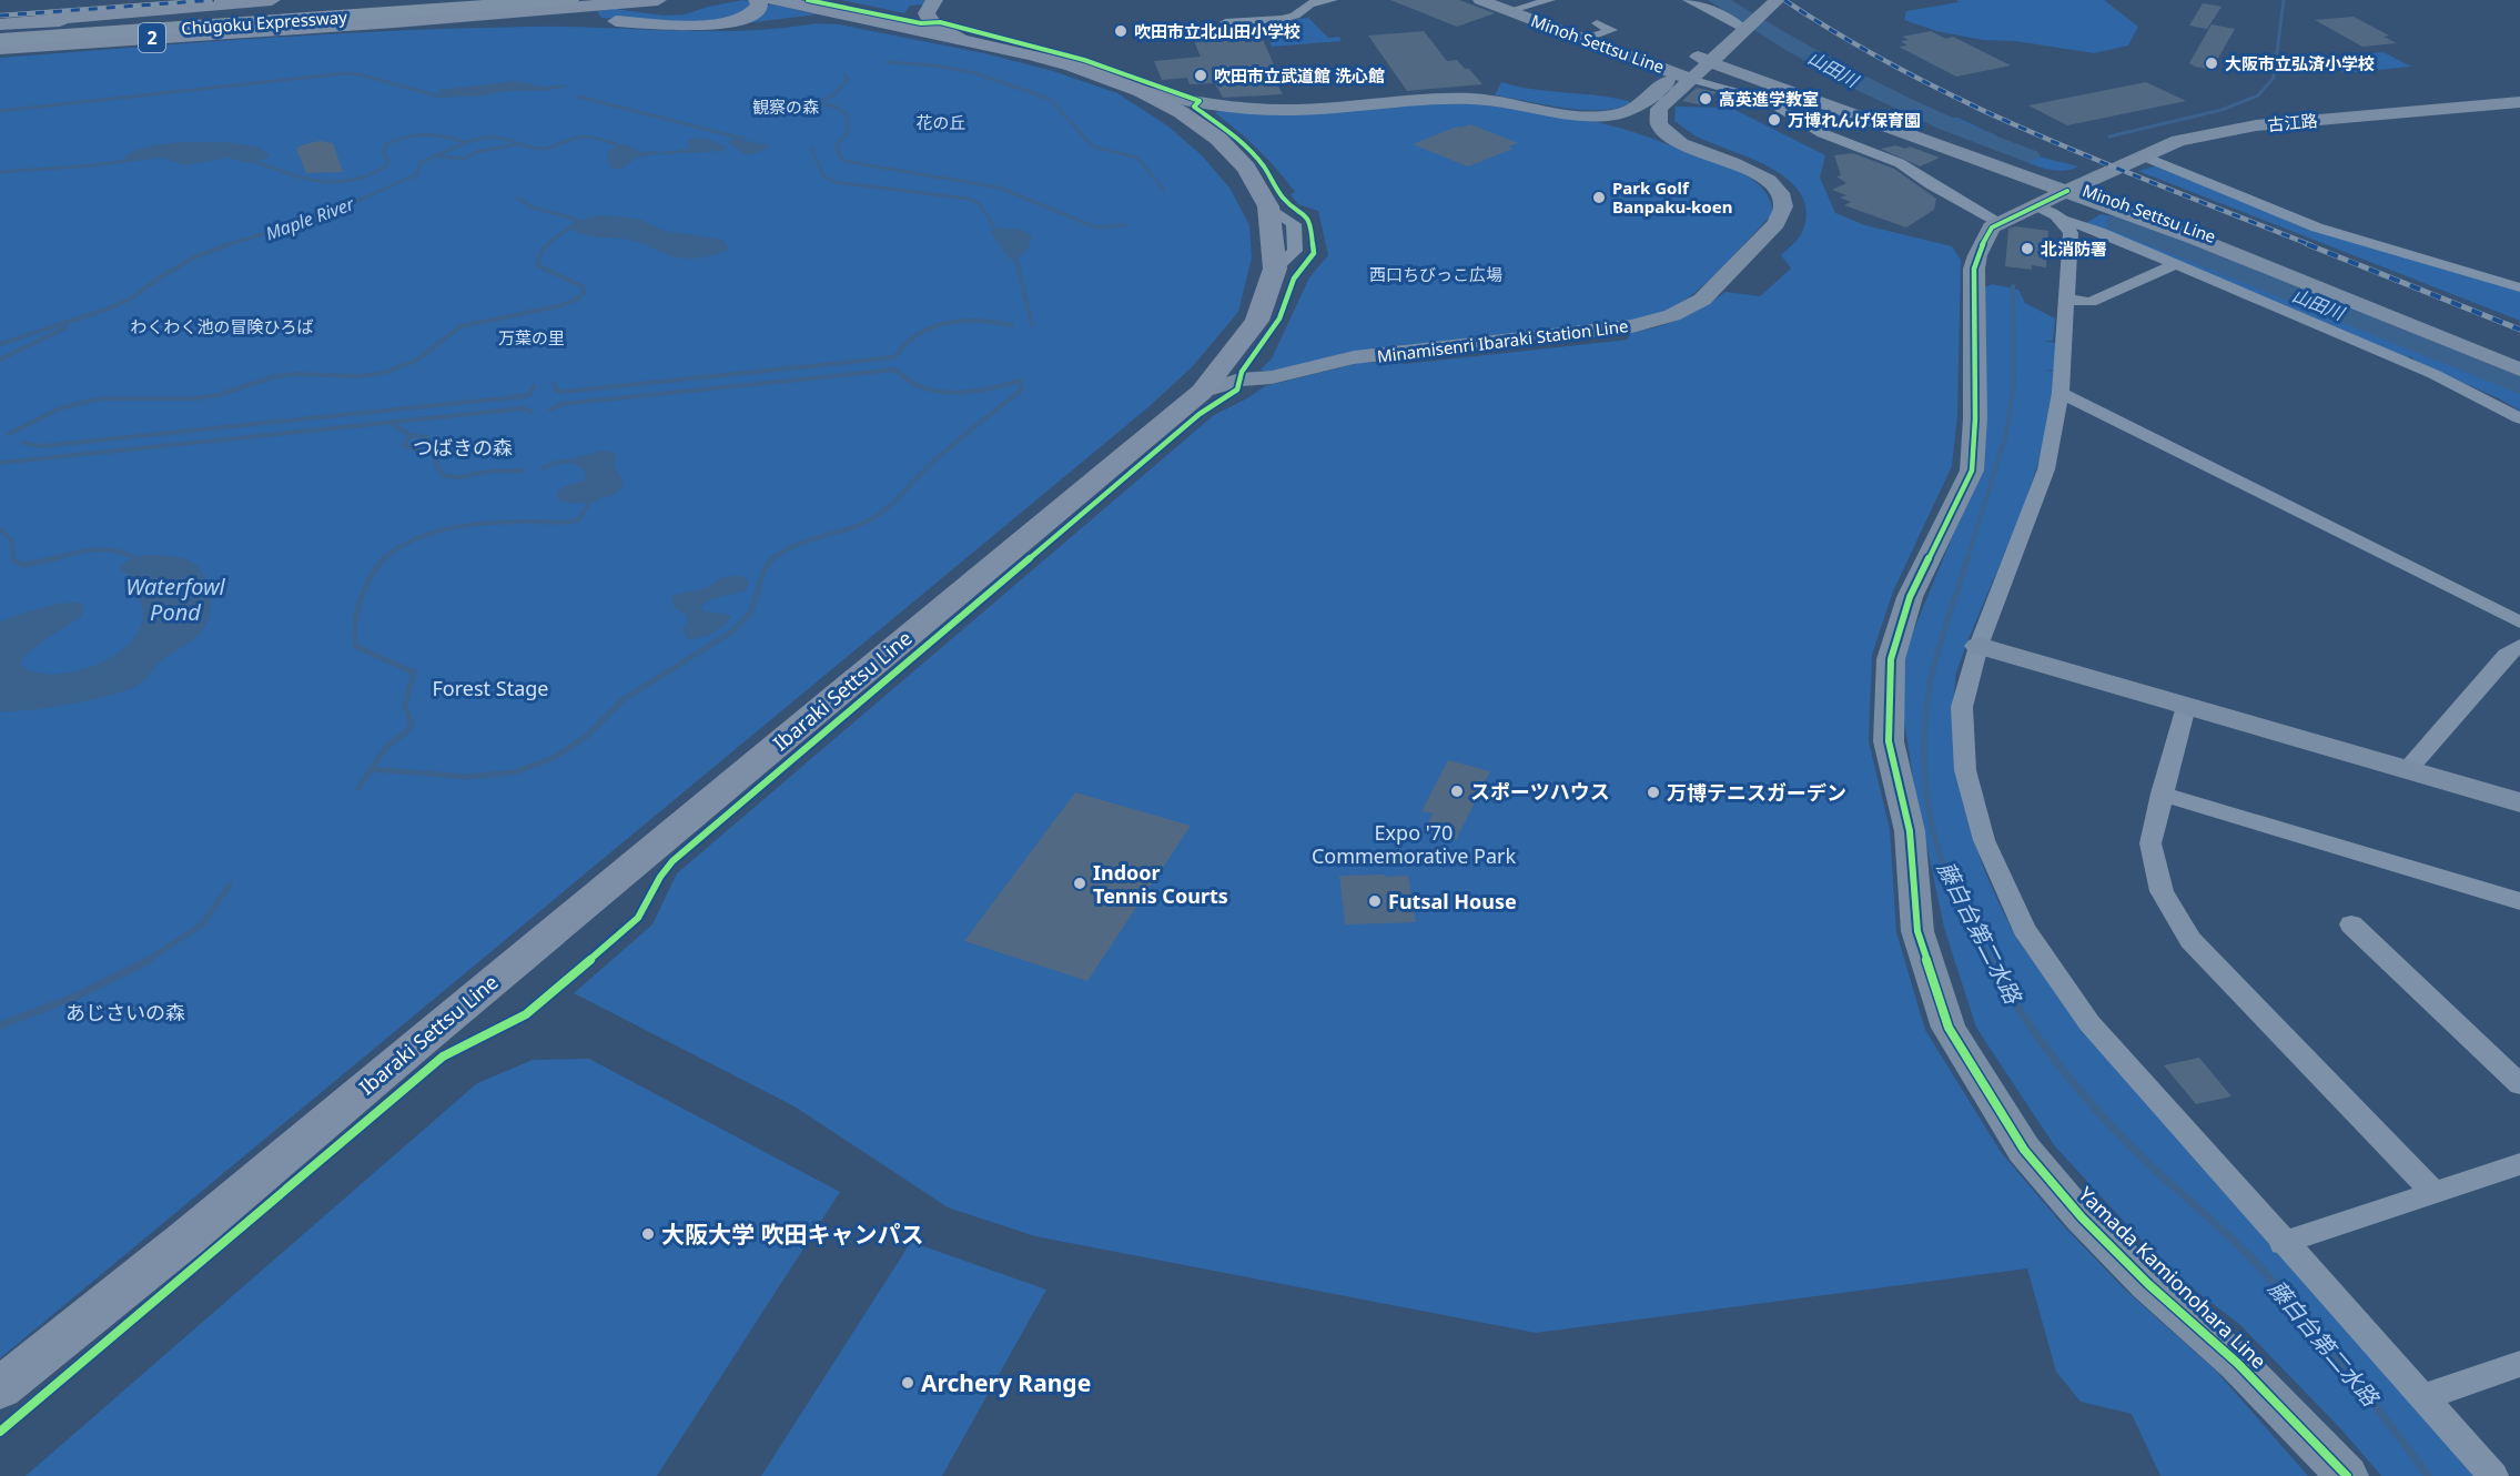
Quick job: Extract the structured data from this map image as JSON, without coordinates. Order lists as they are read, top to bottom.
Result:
{
  "streets": {
    "highway": ["Chūgoku Expressway"],
    "main road": [
      "2",
      "Minoh Settsu Line",
      "古江路",
      "Minamisenri Ibaraki Station Line",
      "Ibaraki Settsu Line",
      "Yamada Kamionohara Line"
    ]
  },
  "crossings": [
    ["Chūgoku Expressway", "2"],
    ["Minoh Settsu Line", "古江路"],
    ["Minoh Settsu Line", "Minamisenri Ibaraki Station Line"],
    ["Minoh Settsu Line", "Yamada Kamionohara Line"],
    ["古江路", "Yamada Kamionohara Line"],
    ["Minamisenri Ibaraki Station Line", "Ibaraki Settsu Line"]
  ],
  "water": [
    "山田川",
    "Maple River",
    "Waterfowl Pond",
    "藤白台第二水路"
  ],
  "parks": [
    "観察の森",
    "花の丘",
    "西口ちびっこ広場",
    "わくわく池の冒険ひろば",
    "万葉の里",
    "つばきの森",
    "Forest Stage",
    "Expo '70 Commemorative Park",
    "あじさいの森"
  ],
  "places": [
    "吹田市立北山田小学校",
    "大阪市立弘済小学校",
    "吹田市立武道館 洗心館",
    "高英進学教室",
    "万博れんげ保育園",
    "Park Golf Banpaku-koen",
    "北消防署",
    "スポーツハウス",
    "万博テニスガーデン",
    "Indoor Tennis Courts",
    "Futsal House",
    "大阪大学 吹田キャンパス",
    "Archery Range"
  ]
}
